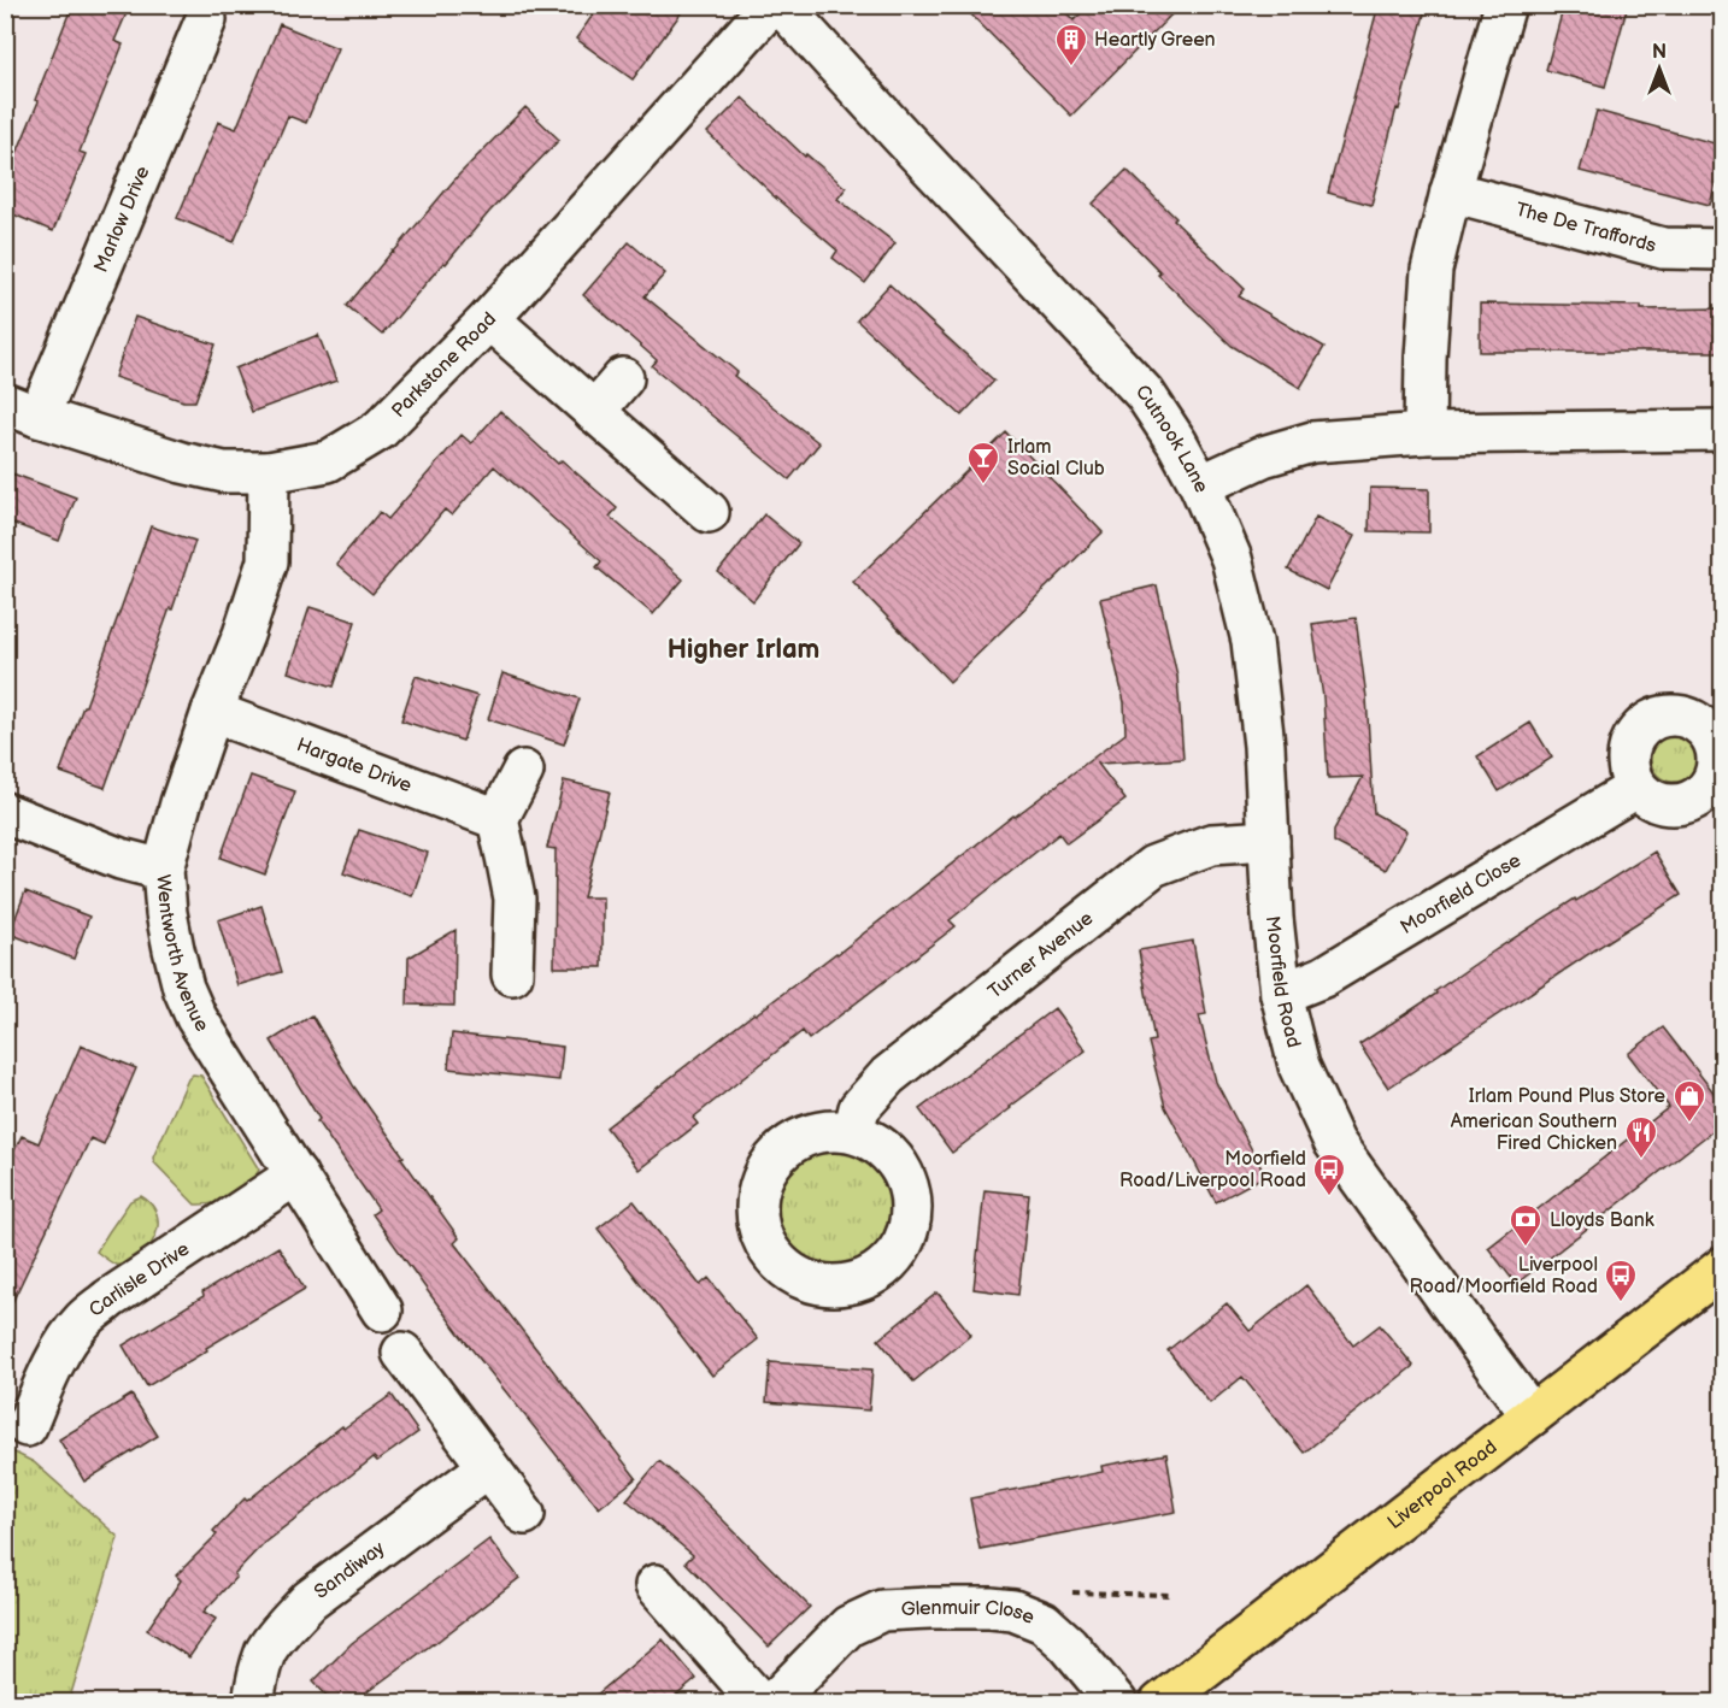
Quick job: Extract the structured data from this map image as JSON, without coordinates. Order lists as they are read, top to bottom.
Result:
{
  "streets": {
    "main road": ["Liverpool Road"],
    "street": [
      "Marlow Drive",
      "The De Traffords",
      "Parkstone Road",
      "Cutnook Lane",
      "Hargate Drive",
      "Moorfield Close",
      "Wentworth Avenue",
      "Turner Avenue",
      "Moorfield Road",
      "Carlisle Drive",
      "Sandiway",
      "Glenmuir Close"
    ]
  },
  "crossings": [
    ["Marlow Drive", "Parkstone Road"],
    ["Parkstone Road", "Wentworth Avenue"],
    ["Cutnook Lane", "Moorfield Road"],
    ["Hargate Drive", "Wentworth Avenue"],
    ["Moorfield Close", "Moorfield Road"],
    ["Wentworth Avenue", "Carlisle Drive"],
    ["Turner Avenue", "Moorfield Road"],
    ["Moorfield Road", "Liverpool Road"]
  ],
  "districts": ["Higher Irlam"],
  "places": {
    "building": ["Heartly Green"],
    "bar": ["Irlam Social Club"],
    "shop": ["Irlam Pound Plus Store"],
    "restaurant": ["American Southern Fired Chicken"],
    "bus stop": ["Moorfield Road/Liverpool Road", "Liverpool Road/Moorfield Road"],
    "bank": ["Lloyds Bank"]
  },
  "north": "top"
}
